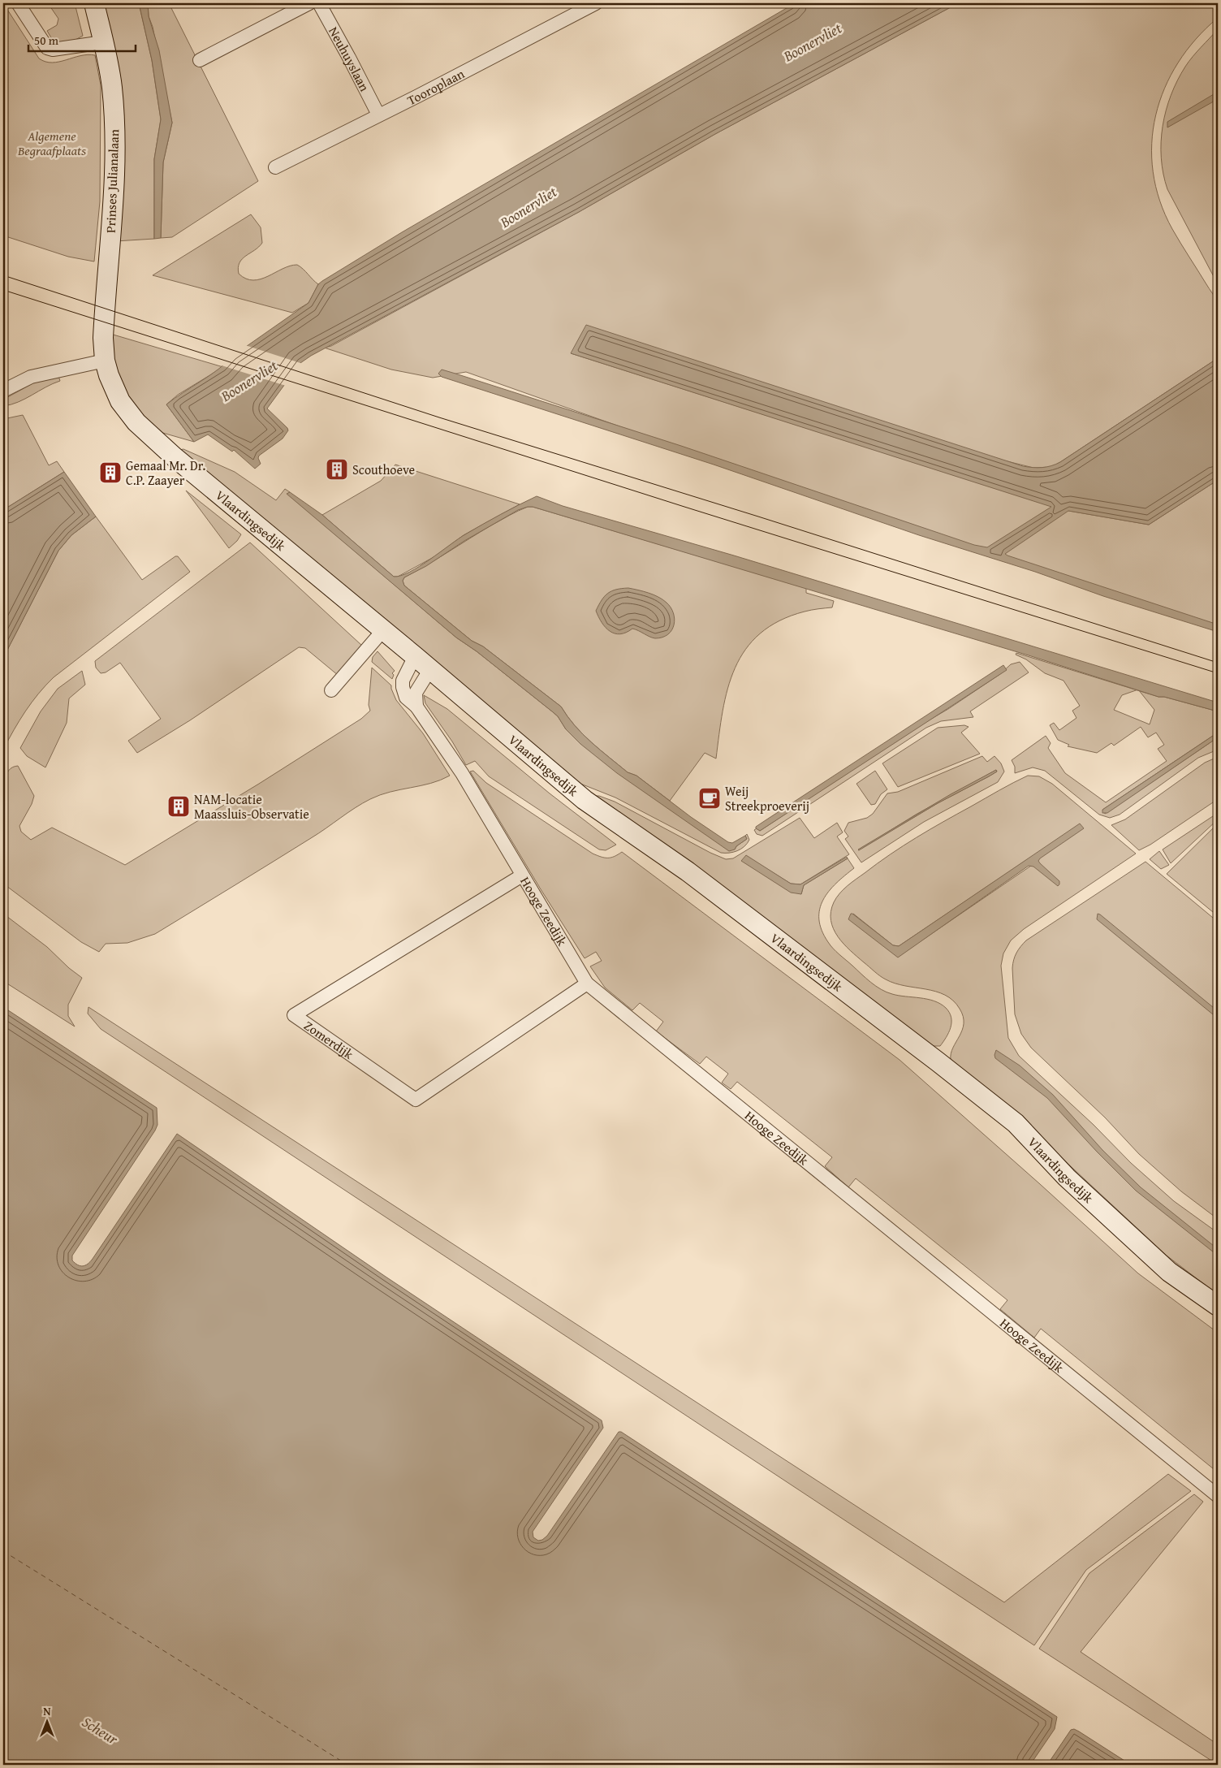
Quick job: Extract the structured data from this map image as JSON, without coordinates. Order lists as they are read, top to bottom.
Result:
{
  "streets": {
    "street": [
      "Neuhuyslaan",
      "Tooroplaan",
      "Prinses Julianalaan",
      "Vlaardingsedijk",
      "Hooge Zeedijk",
      "Zomerdijk"
    ]
  },
  "crossings": [
    ["Neuhuyslaan", "Tooroplaan"],
    ["Prinses Julianalaan", "Vlaardingsedijk"],
    ["Vlaardingsedijk", "Hooge Zeedijk"],
    ["Hooge Zeedijk", "Zomerdijk"]
  ],
  "water": ["Boonervliet", "Scheur"],
  "parks": ["Algemene Begraafplaats"],
  "places": {
    "building": ["Scouthoeve", "Gemaal Mr. Dr. C.P. Zaayer", "NAM-locatie Maassluis-Observatie"],
    "cafe": ["Weij Streekproeverij"]
  },
  "scale_bar": "50 m",
  "north": "top"
}
